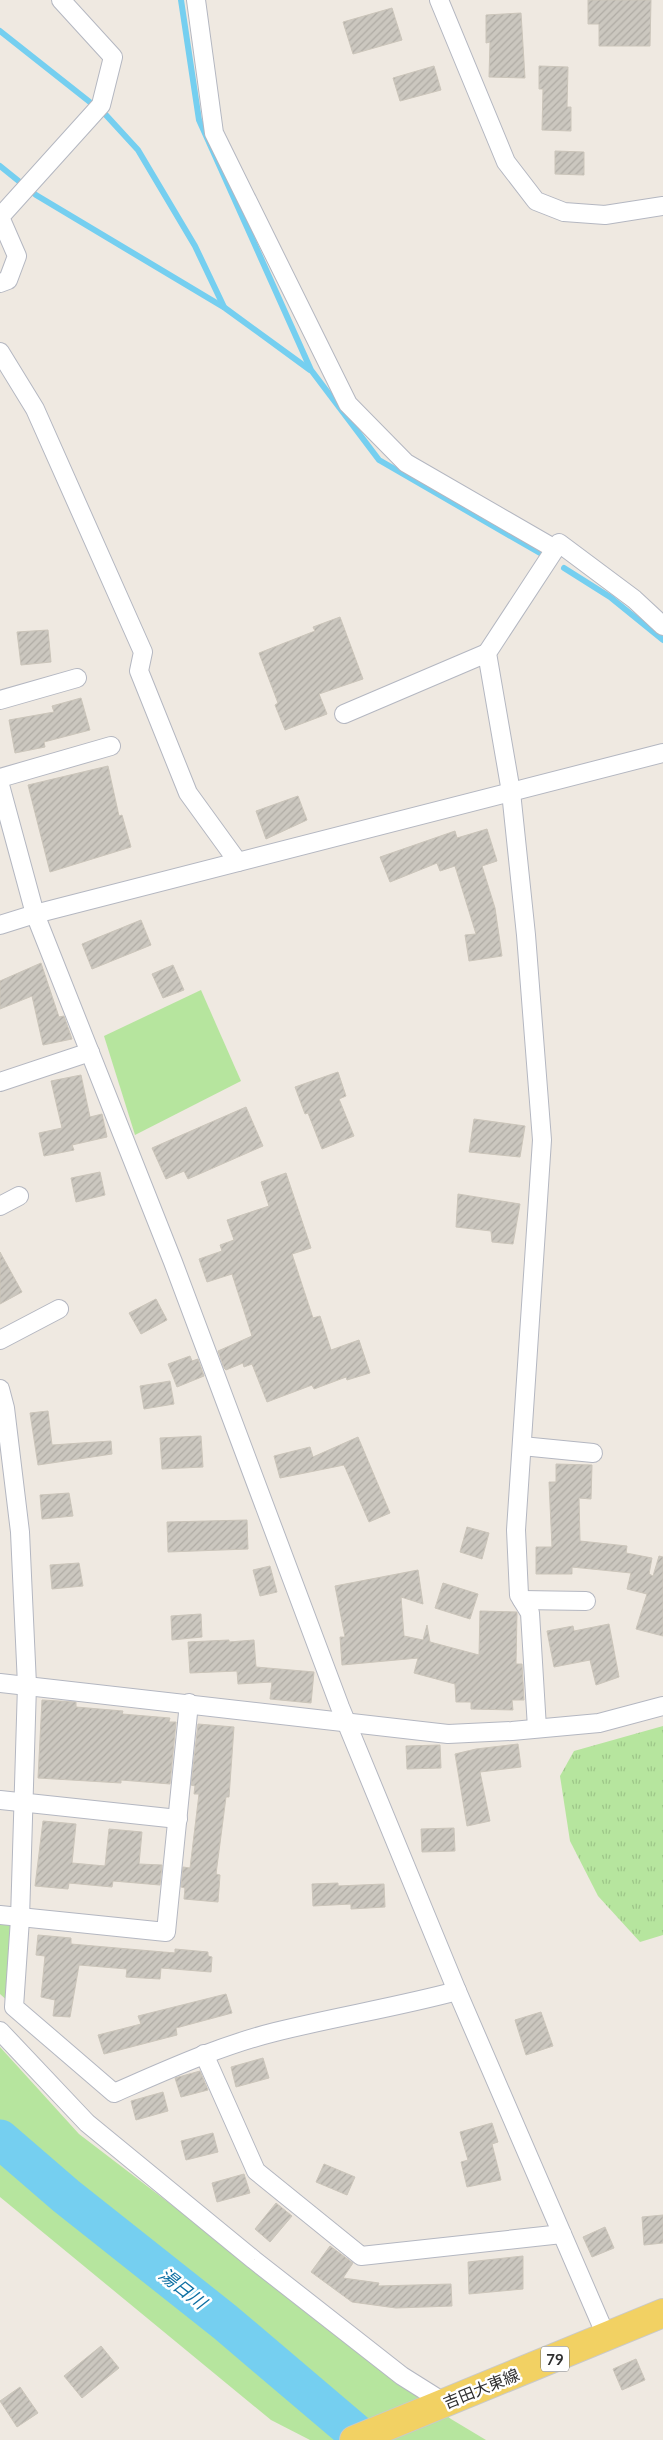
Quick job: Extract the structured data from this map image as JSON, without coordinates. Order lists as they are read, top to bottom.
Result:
{
  "streets": {
    "main road": ["79", "吉田大東線"]
  },
  "water": ["湯日川"]
}
